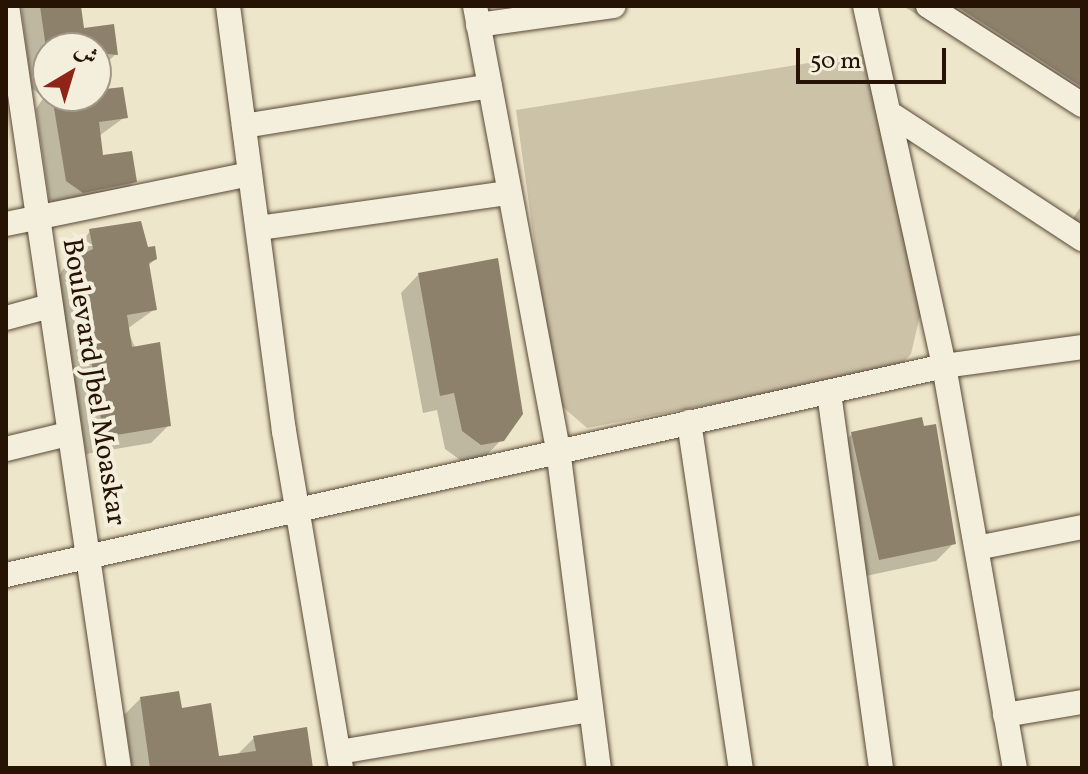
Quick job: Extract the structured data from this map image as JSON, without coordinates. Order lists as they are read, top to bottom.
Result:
{
  "streets": {
    "street": ["Boulevard Jbel Moaskar"]
  },
  "scale_bar": "50 m",
  "north": "top right"
}
